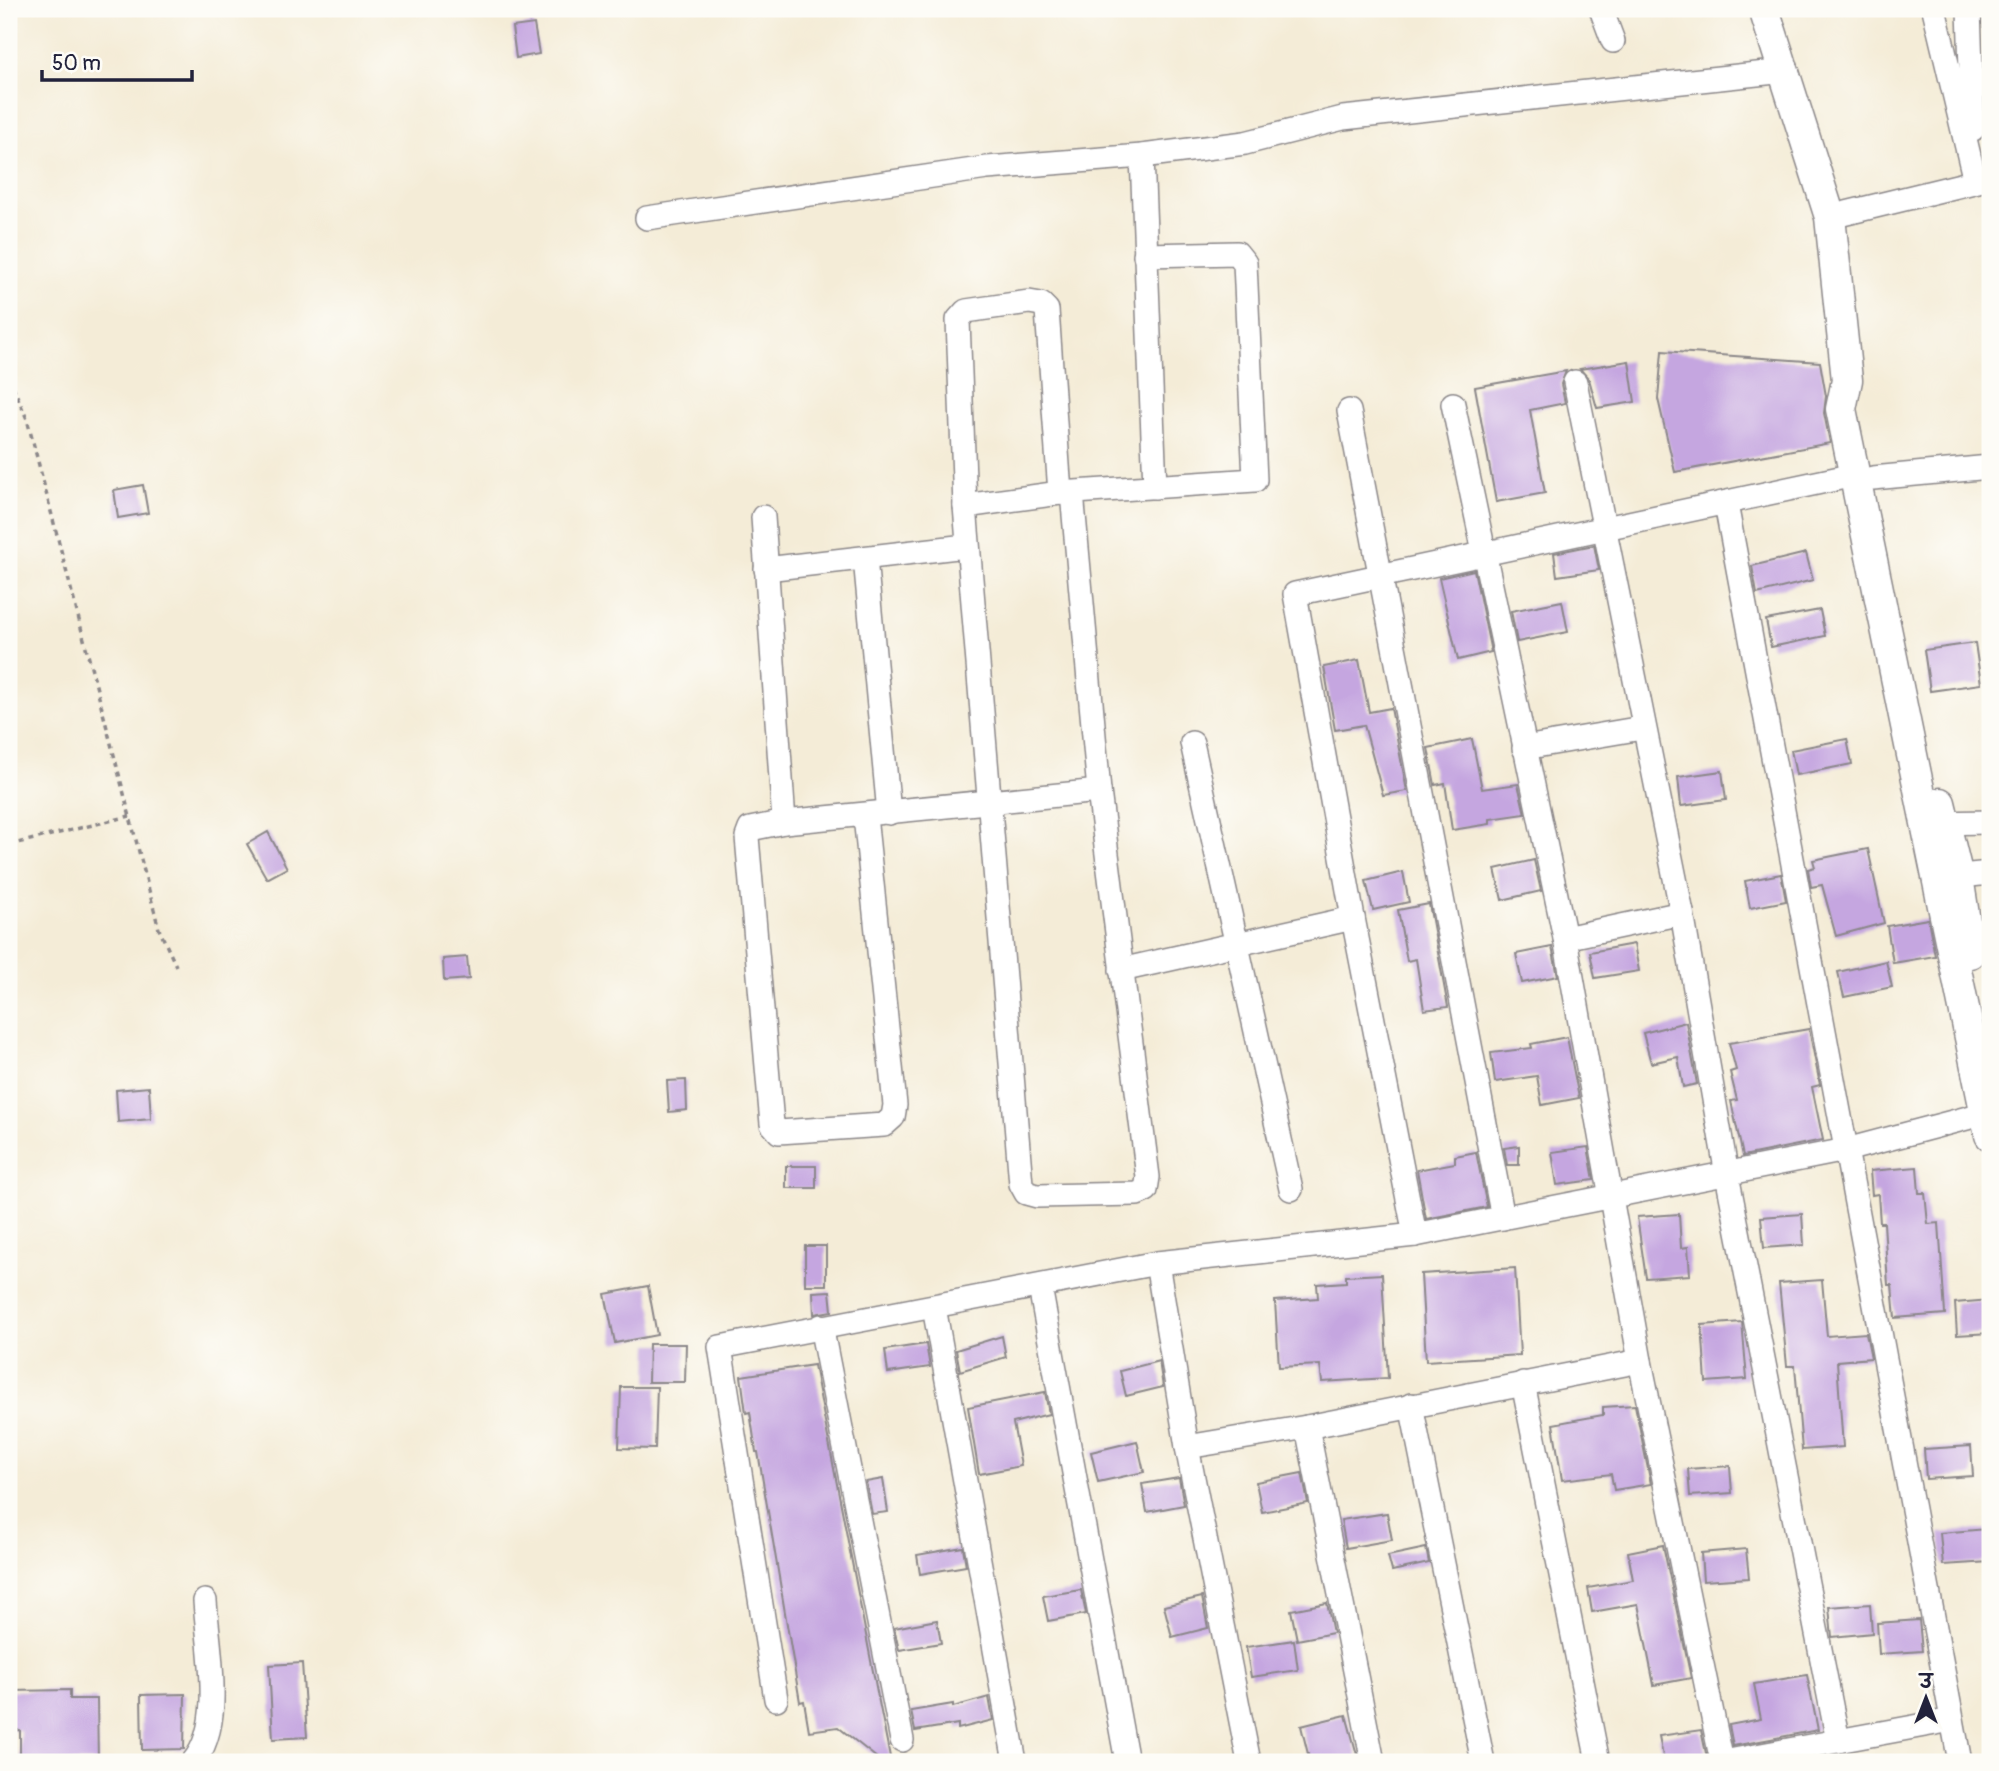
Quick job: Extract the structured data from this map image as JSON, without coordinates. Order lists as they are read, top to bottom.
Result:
{
  "scale_bar": "50 m",
  "north": "top"
}
